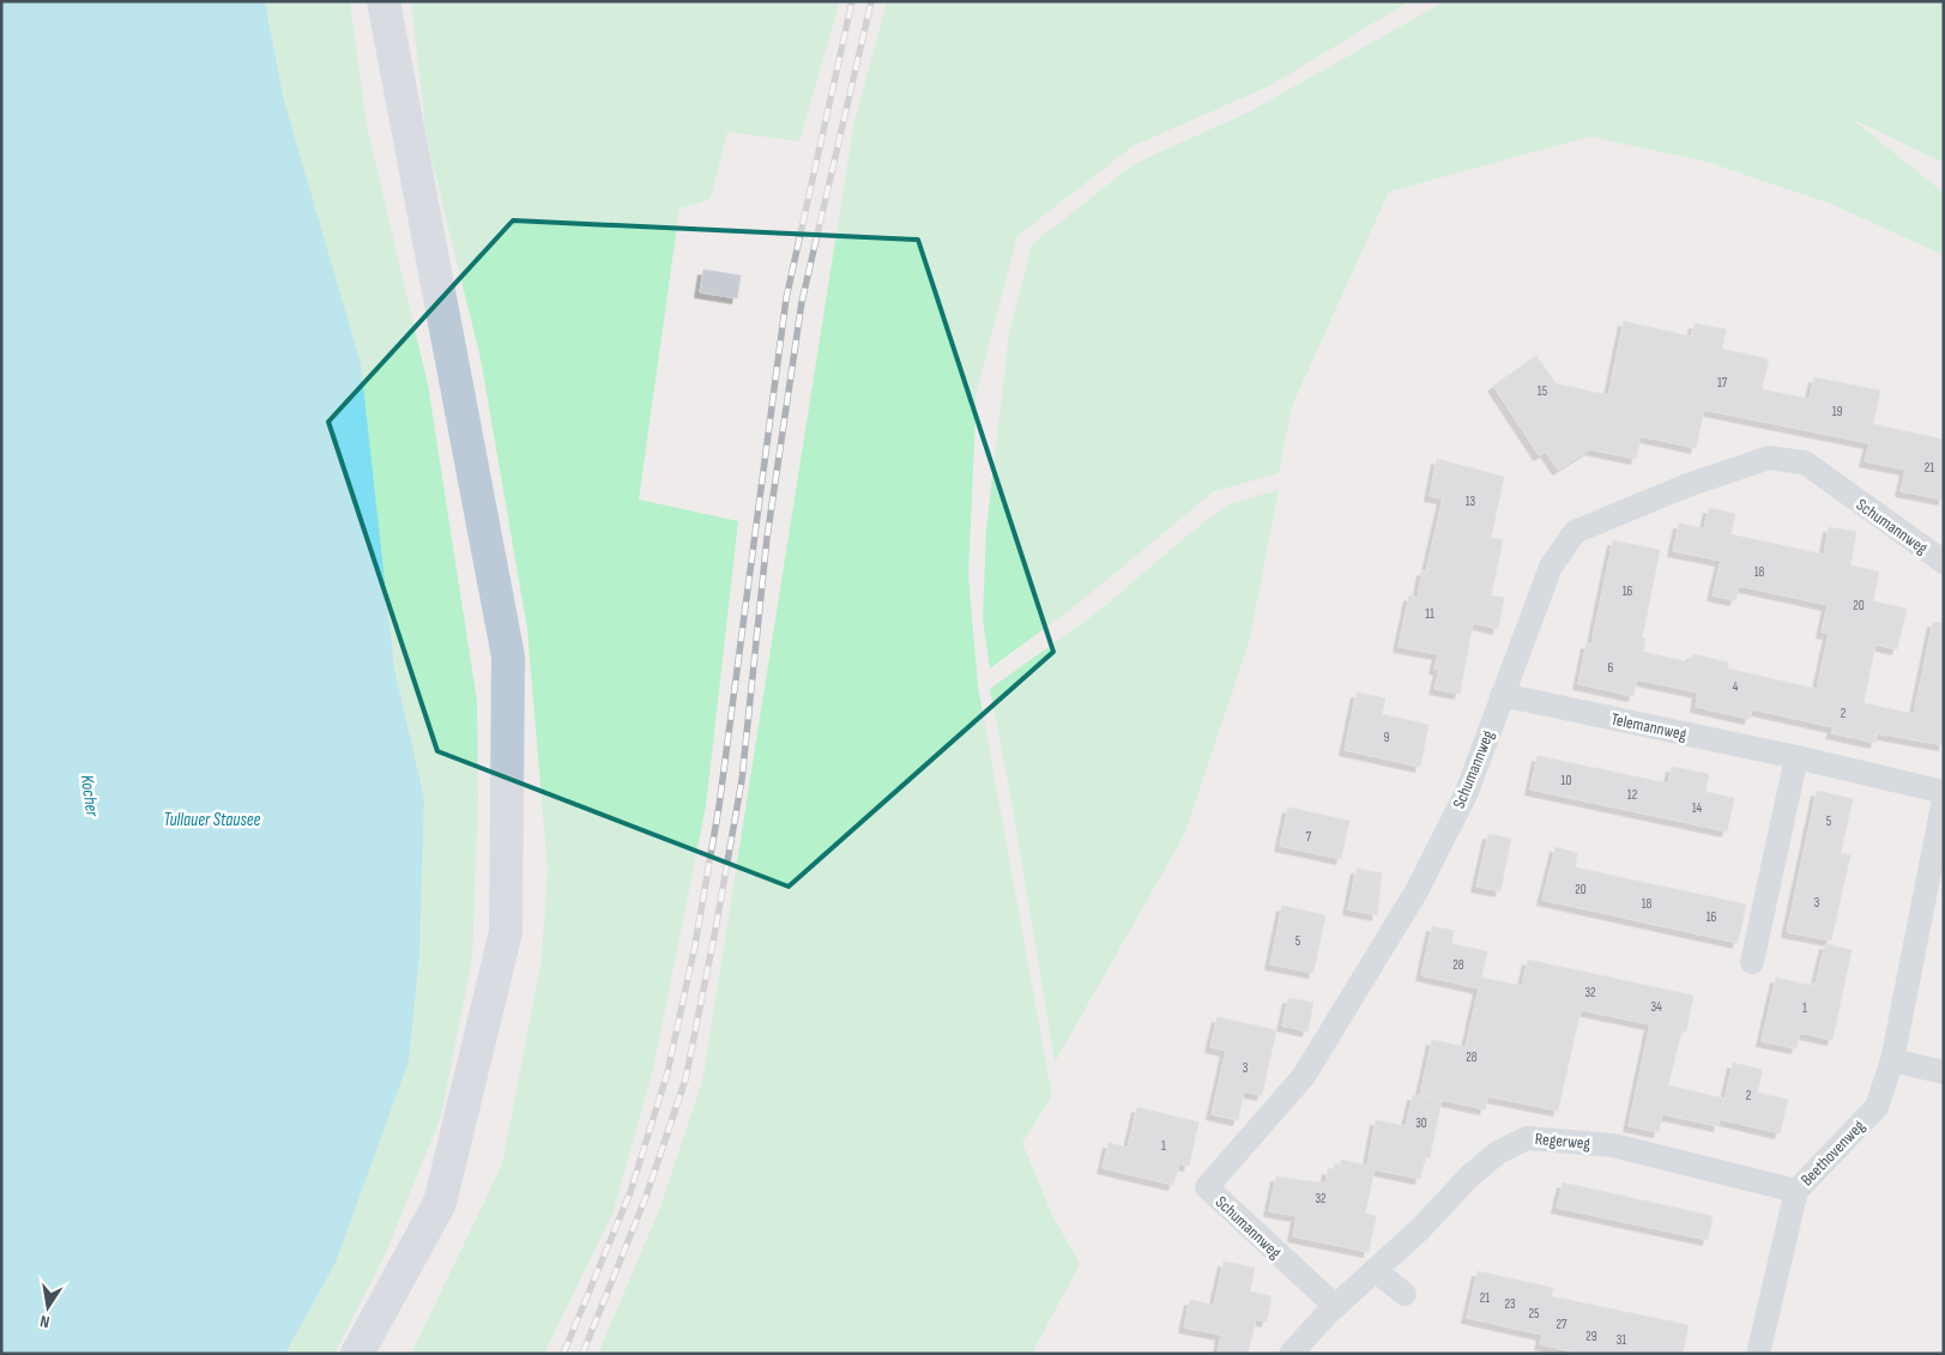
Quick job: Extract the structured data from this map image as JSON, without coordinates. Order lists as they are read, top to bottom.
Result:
{
  "streets": {
    "street": [
      "Schumannweg",
      "Telemannweg",
      "Regerweg",
      "Beethovenweg"
    ]
  },
  "crossings": [
    ["Schumannweg", "Telemannweg"],
    ["Schumannweg", "Regerweg"],
    ["Regerweg", "Beethovenweg"]
  ],
  "water": ["Kocher", "Tullauer Stausee"],
  "house_numbers": [
    "17",
    "15",
    "19",
    "21",
    "13",
    "18",
    "16",
    "20",
    "11",
    "6",
    "4",
    "2",
    "9",
    "10",
    "12",
    "14",
    "5",
    "7",
    "20",
    "3",
    "18",
    "16",
    "5",
    "28",
    "32",
    "34",
    "1",
    "28",
    "3",
    "2",
    "30",
    "1",
    "32",
    "21",
    "23",
    "25",
    "27",
    "29",
    "31"
  ],
  "north": "bottom"
}
